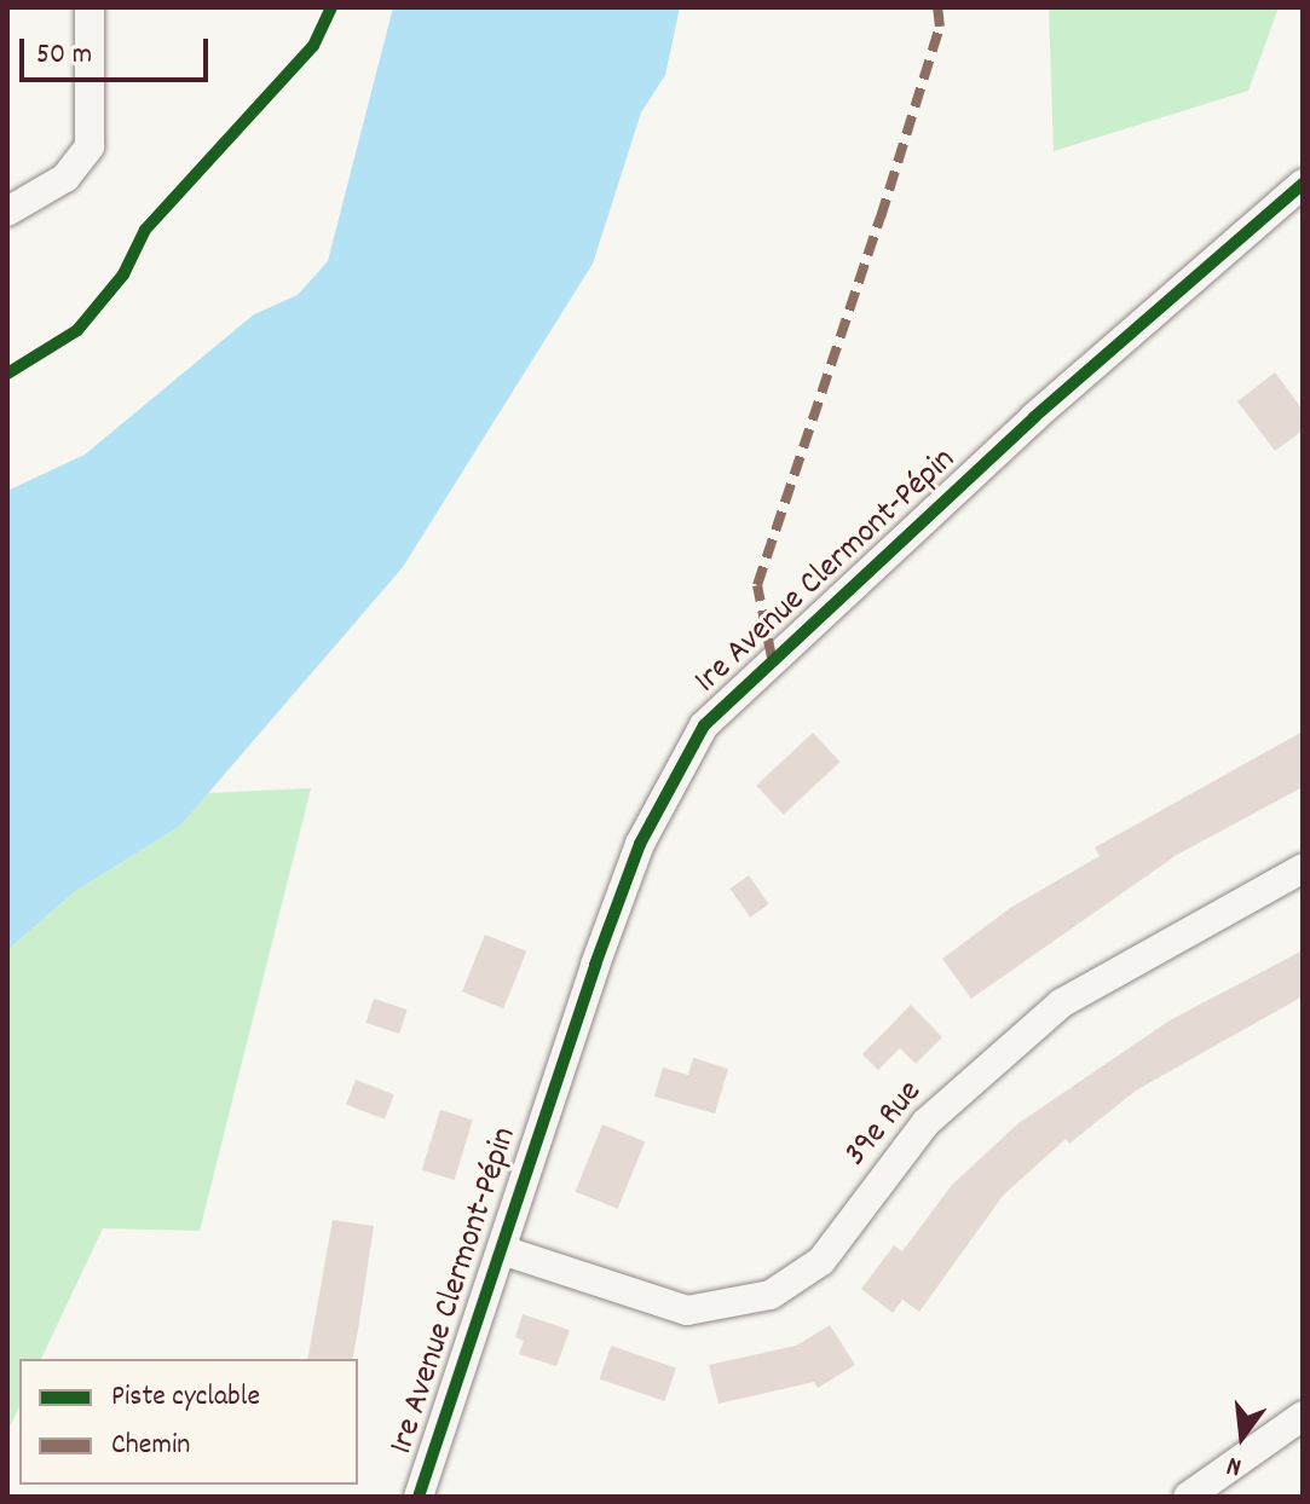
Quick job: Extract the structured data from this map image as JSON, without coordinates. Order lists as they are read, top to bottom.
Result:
{
  "streets": {
    "street": ["1re Avenue Clermont-Pépin", "39e Rue"]
  },
  "crossings": [
    ["1re Avenue Clermont-Pépin", "39e Rue"]
  ],
  "legend": ["Piste cyclable", "Chemin"],
  "scale_bar": "50 m",
  "north": "bottom"
}
